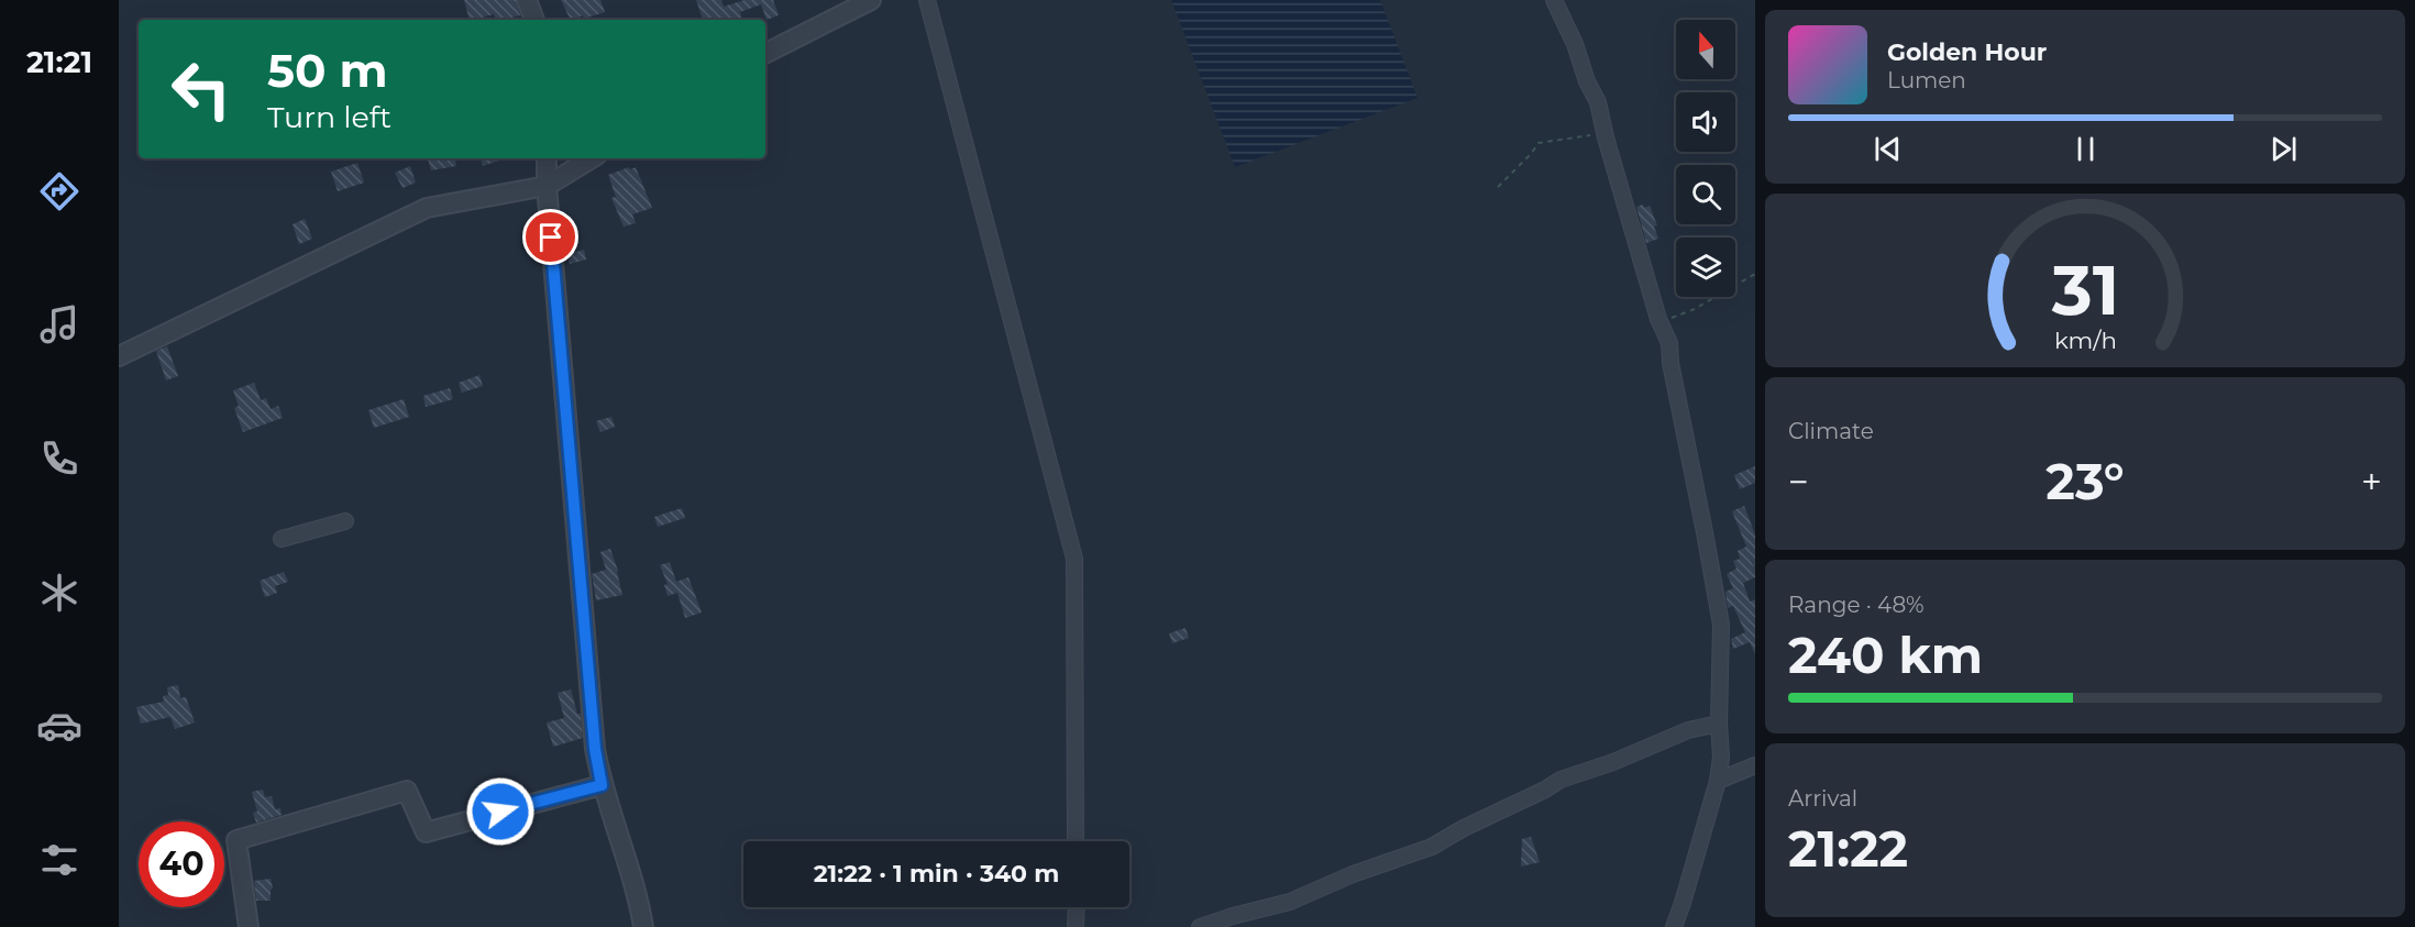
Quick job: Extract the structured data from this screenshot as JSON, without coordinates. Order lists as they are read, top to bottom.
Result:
{
  "north": "top",
  "page": {
    "tabs": "21:21",
    "turn": ["50 m", "Turn left"],
    "song": ["Golden Hour", "Lumen"],
    "tile": [
      "Climate",
      ["Range · 48%", "240 km"],
      ["Arrival", "21:22"]
    ],
    "heat": ["−", "23°", "+"],
    "limit": "40",
    "trip": "21:22 · 1 min · 340 m",
    "gauge": ["31", "km/h"]
  }
}
